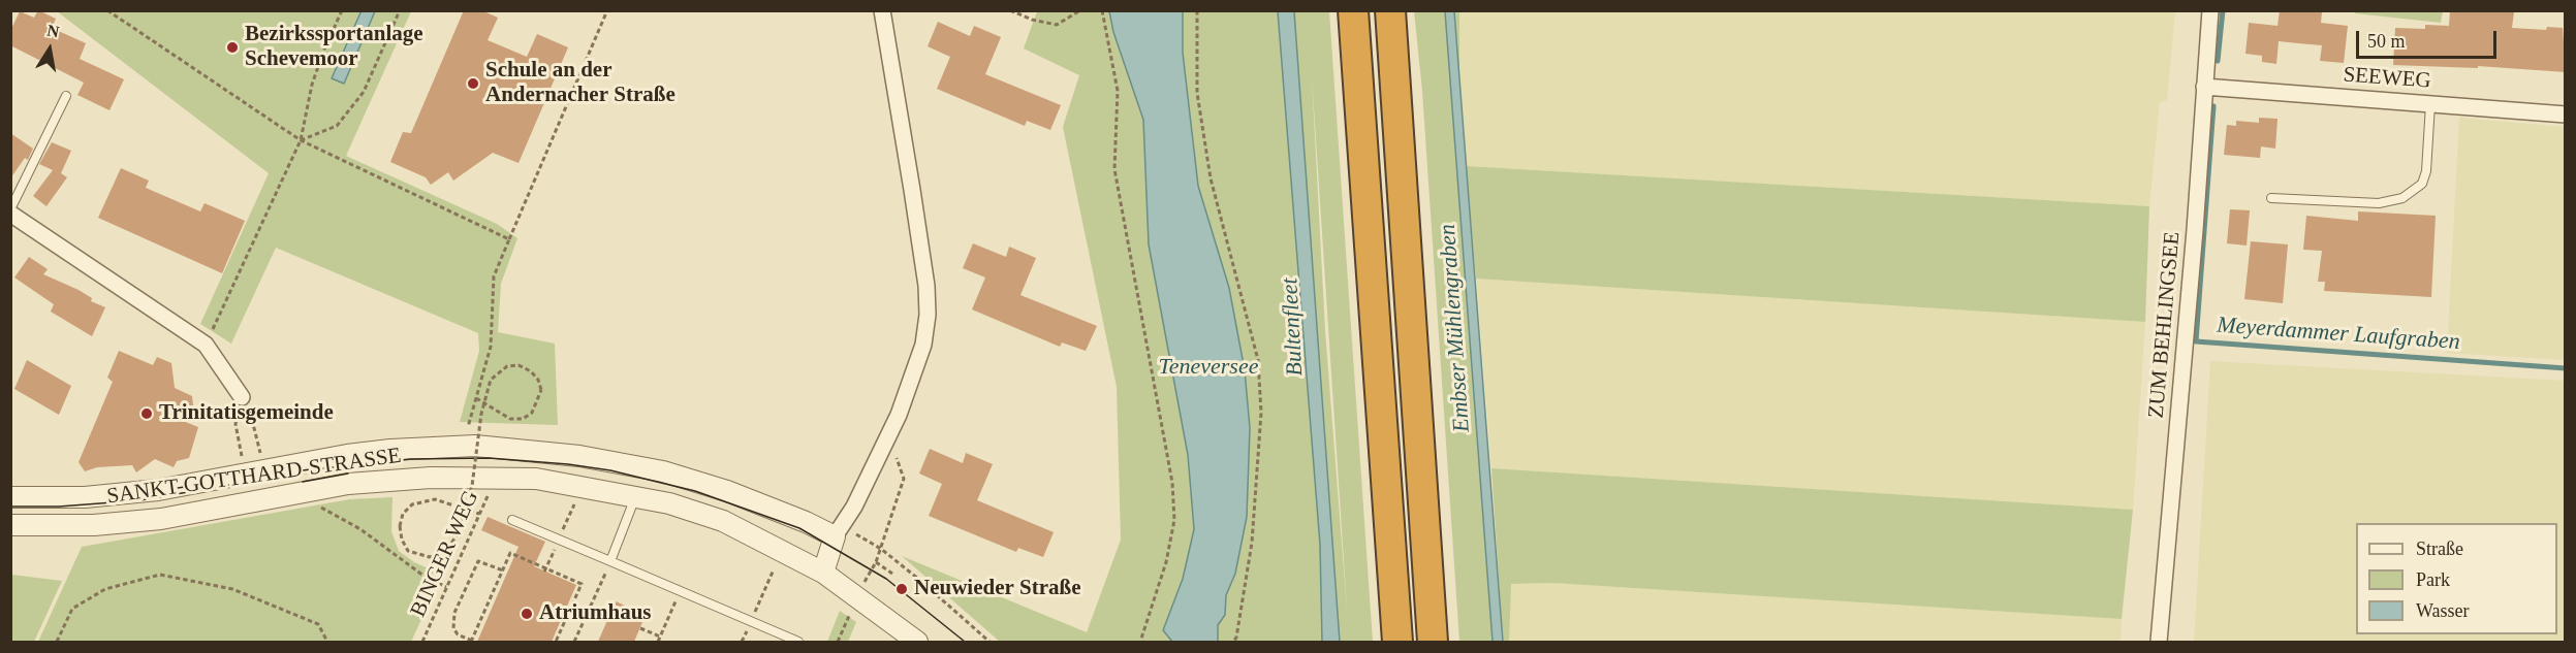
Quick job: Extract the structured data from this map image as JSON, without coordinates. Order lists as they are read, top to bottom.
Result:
{
  "streets": {
    "street": ["SEEWEG", "ZUM BEHLINGSEE", "SANKT-GOTTHARD-STRASSE"],
    "path": ["BINGER WEG"]
  },
  "crossings": [
    ["SEEWEG", "ZUM BEHLINGSEE"],
    ["SANKT-GOTTHARD-STRASSE", "BINGER WEG"]
  ],
  "water": [
    "Bultenfleet",
    "Embser Mühlengraben",
    "Meyerdammer Laufgraben",
    "Teneversee"
  ],
  "places": [
    "Bezirkssportanlage Schevemoor",
    "Schule an der Andernacher Straße",
    "Trinitatisgemeinde",
    "Neuwieder Straße",
    "Atriumhaus"
  ],
  "legend": ["Straße", "Park", "Wasser"],
  "scale_bar": "50 m",
  "north": "top"
}
